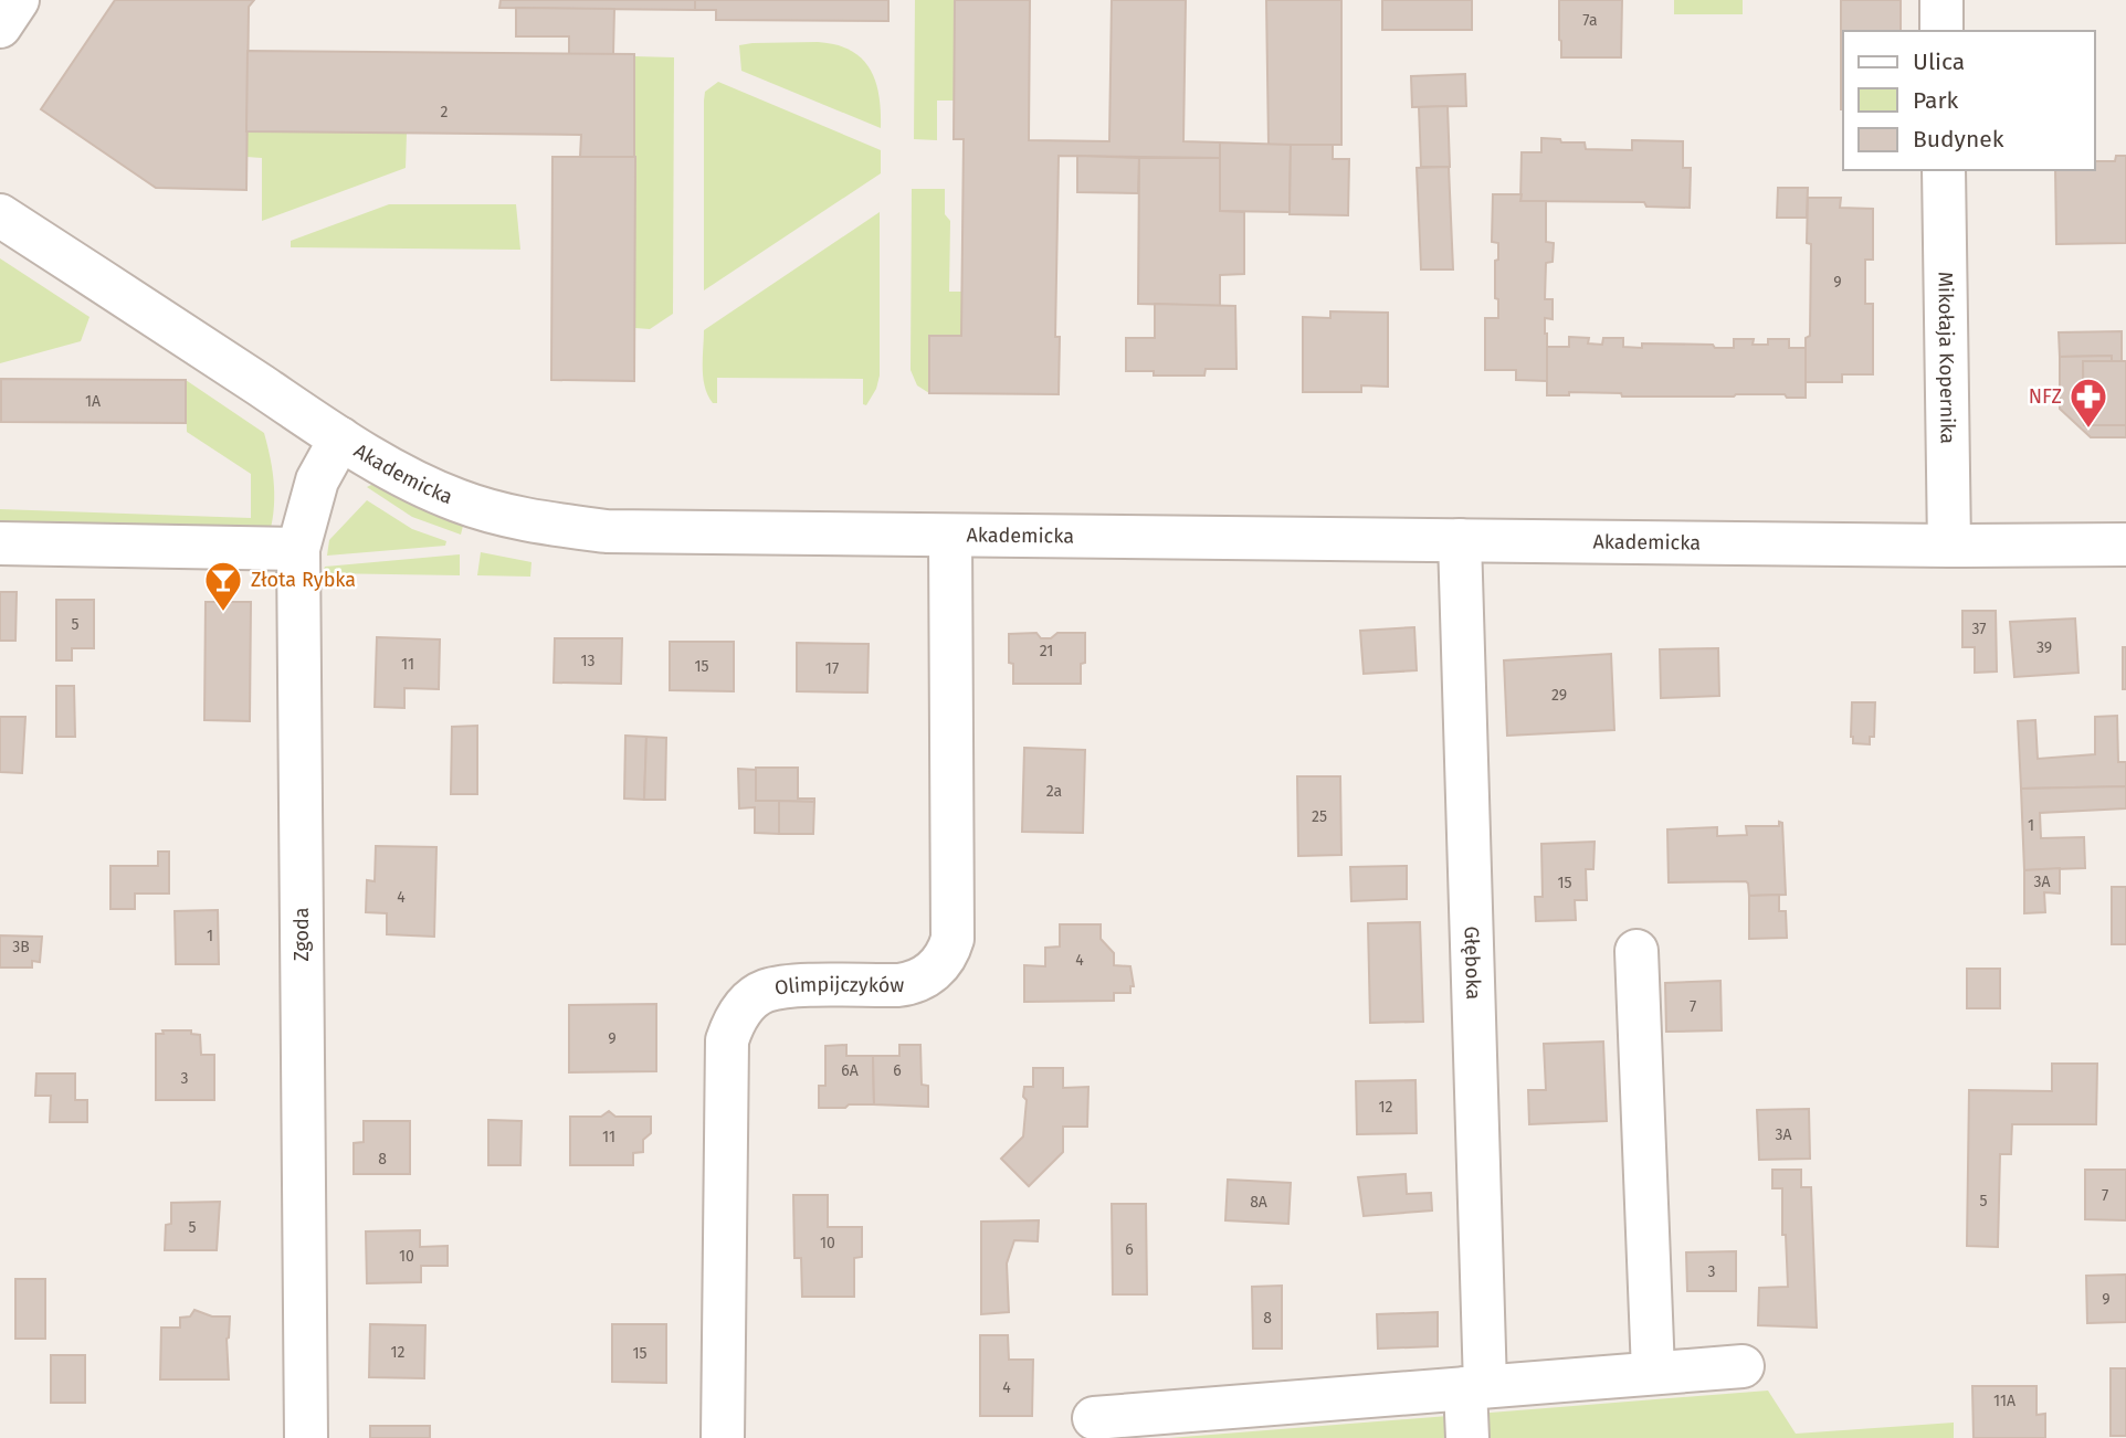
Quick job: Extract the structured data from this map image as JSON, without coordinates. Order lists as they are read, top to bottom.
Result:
{
  "streets": {
    "street": [
      "Mikołaja Kopernika",
      "Akademicka",
      "Zgoda",
      "Głęboka",
      "Olimpijczyków"
    ]
  },
  "crossings": [
    ["Mikołaja Kopernika", "Akademicka"],
    ["Akademicka", "Zgoda"],
    ["Akademicka", "Głęboka"],
    ["Akademicka", "Olimpijczyków"]
  ],
  "places": {
    "pharmacy": ["NFZ"],
    "bar": ["Złota Rybka"]
  },
  "house_numbers": [
    "7a",
    "2",
    "9",
    "1A",
    "5",
    "37",
    "39",
    "21",
    "13",
    "11",
    "15",
    "17",
    "29",
    "2a",
    "25",
    "1",
    "3A",
    "15",
    "4",
    "1",
    "3B",
    "4",
    "7",
    "9",
    "6A",
    "6",
    "3",
    "12",
    "3A",
    "11",
    "8",
    "7",
    "5",
    "8A",
    "5",
    "10",
    "6",
    "10",
    "3",
    "9",
    "8",
    "12",
    "15",
    "4",
    "11A"
  ],
  "legend": ["Ulica", "Park", "Budynek"]
}
